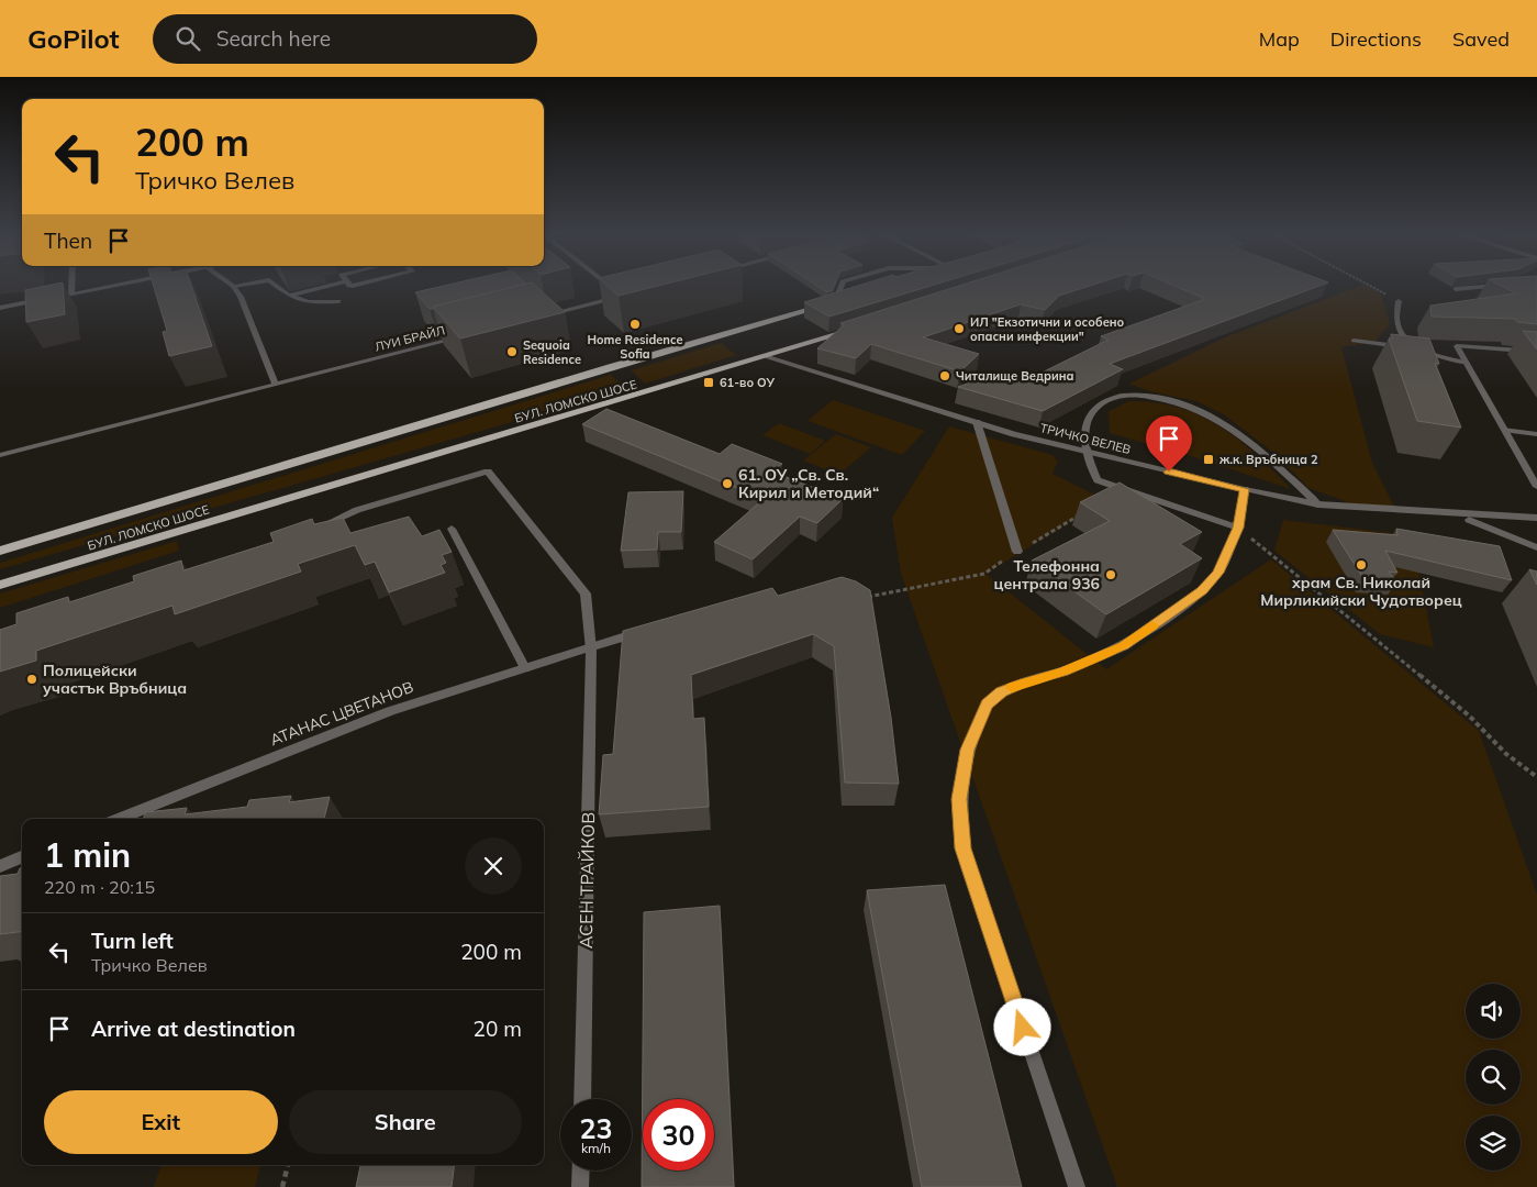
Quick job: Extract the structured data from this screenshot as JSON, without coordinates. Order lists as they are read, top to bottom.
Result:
{
  "streets": {
    "main road": ["БУЛ. ЛОМСКО ШОСЕ"],
    "street": [
      "ЛУИ БРАЙЛ",
      "ТРИЧКО ВЕЛЕВ",
      "АТАНАС ЦВЕТАНОВ",
      "АСЕН ТРАЙКОВ"
    ]
  },
  "crossings": [
    ["БУЛ. ЛОМСКО ШОСЕ", "ТРИЧКО ВЕЛЕВ"],
    ["АТАНАС ЦВЕТАНОВ", "АСЕН ТРАЙКОВ"]
  ],
  "places": {
    "other": [
      "Home Residence Sofia",
      "ИЛ \"Екзотични и особено опасни инфекции\"",
      "Sequoia Residence",
      "Читалище Ведрина",
      "61. ОУ „Св. Св. Кирил и Методий“",
      "храм Св. Николай Мирликийски Чудотворец",
      "Телефонна централа 936",
      "Полицейски участък Връбница"
    ],
    "transit": ["61-во ОУ", "ж.к. Връбница 2"]
  },
  "page": {
    "header": "GoPilot",
    "search": "Search here",
    "nav": ["Map", "Directions", "Saved"],
    "turn": ["200 m", "Тричко Велев"],
    "then": "Then",
    "heading": ["1 min", "220 m · 20:15"],
    "list": [
      {
        "name": "Turn left",
        "note": "Тричко Велев",
        "value": "200 m"
      },
      {
        "name": "Arrive at destination",
        "value": "20 m"
      }
    ],
    "buttons": ["Exit", "Share"],
    "speed": "23 km/h",
    "limit": "30"
  }
}
